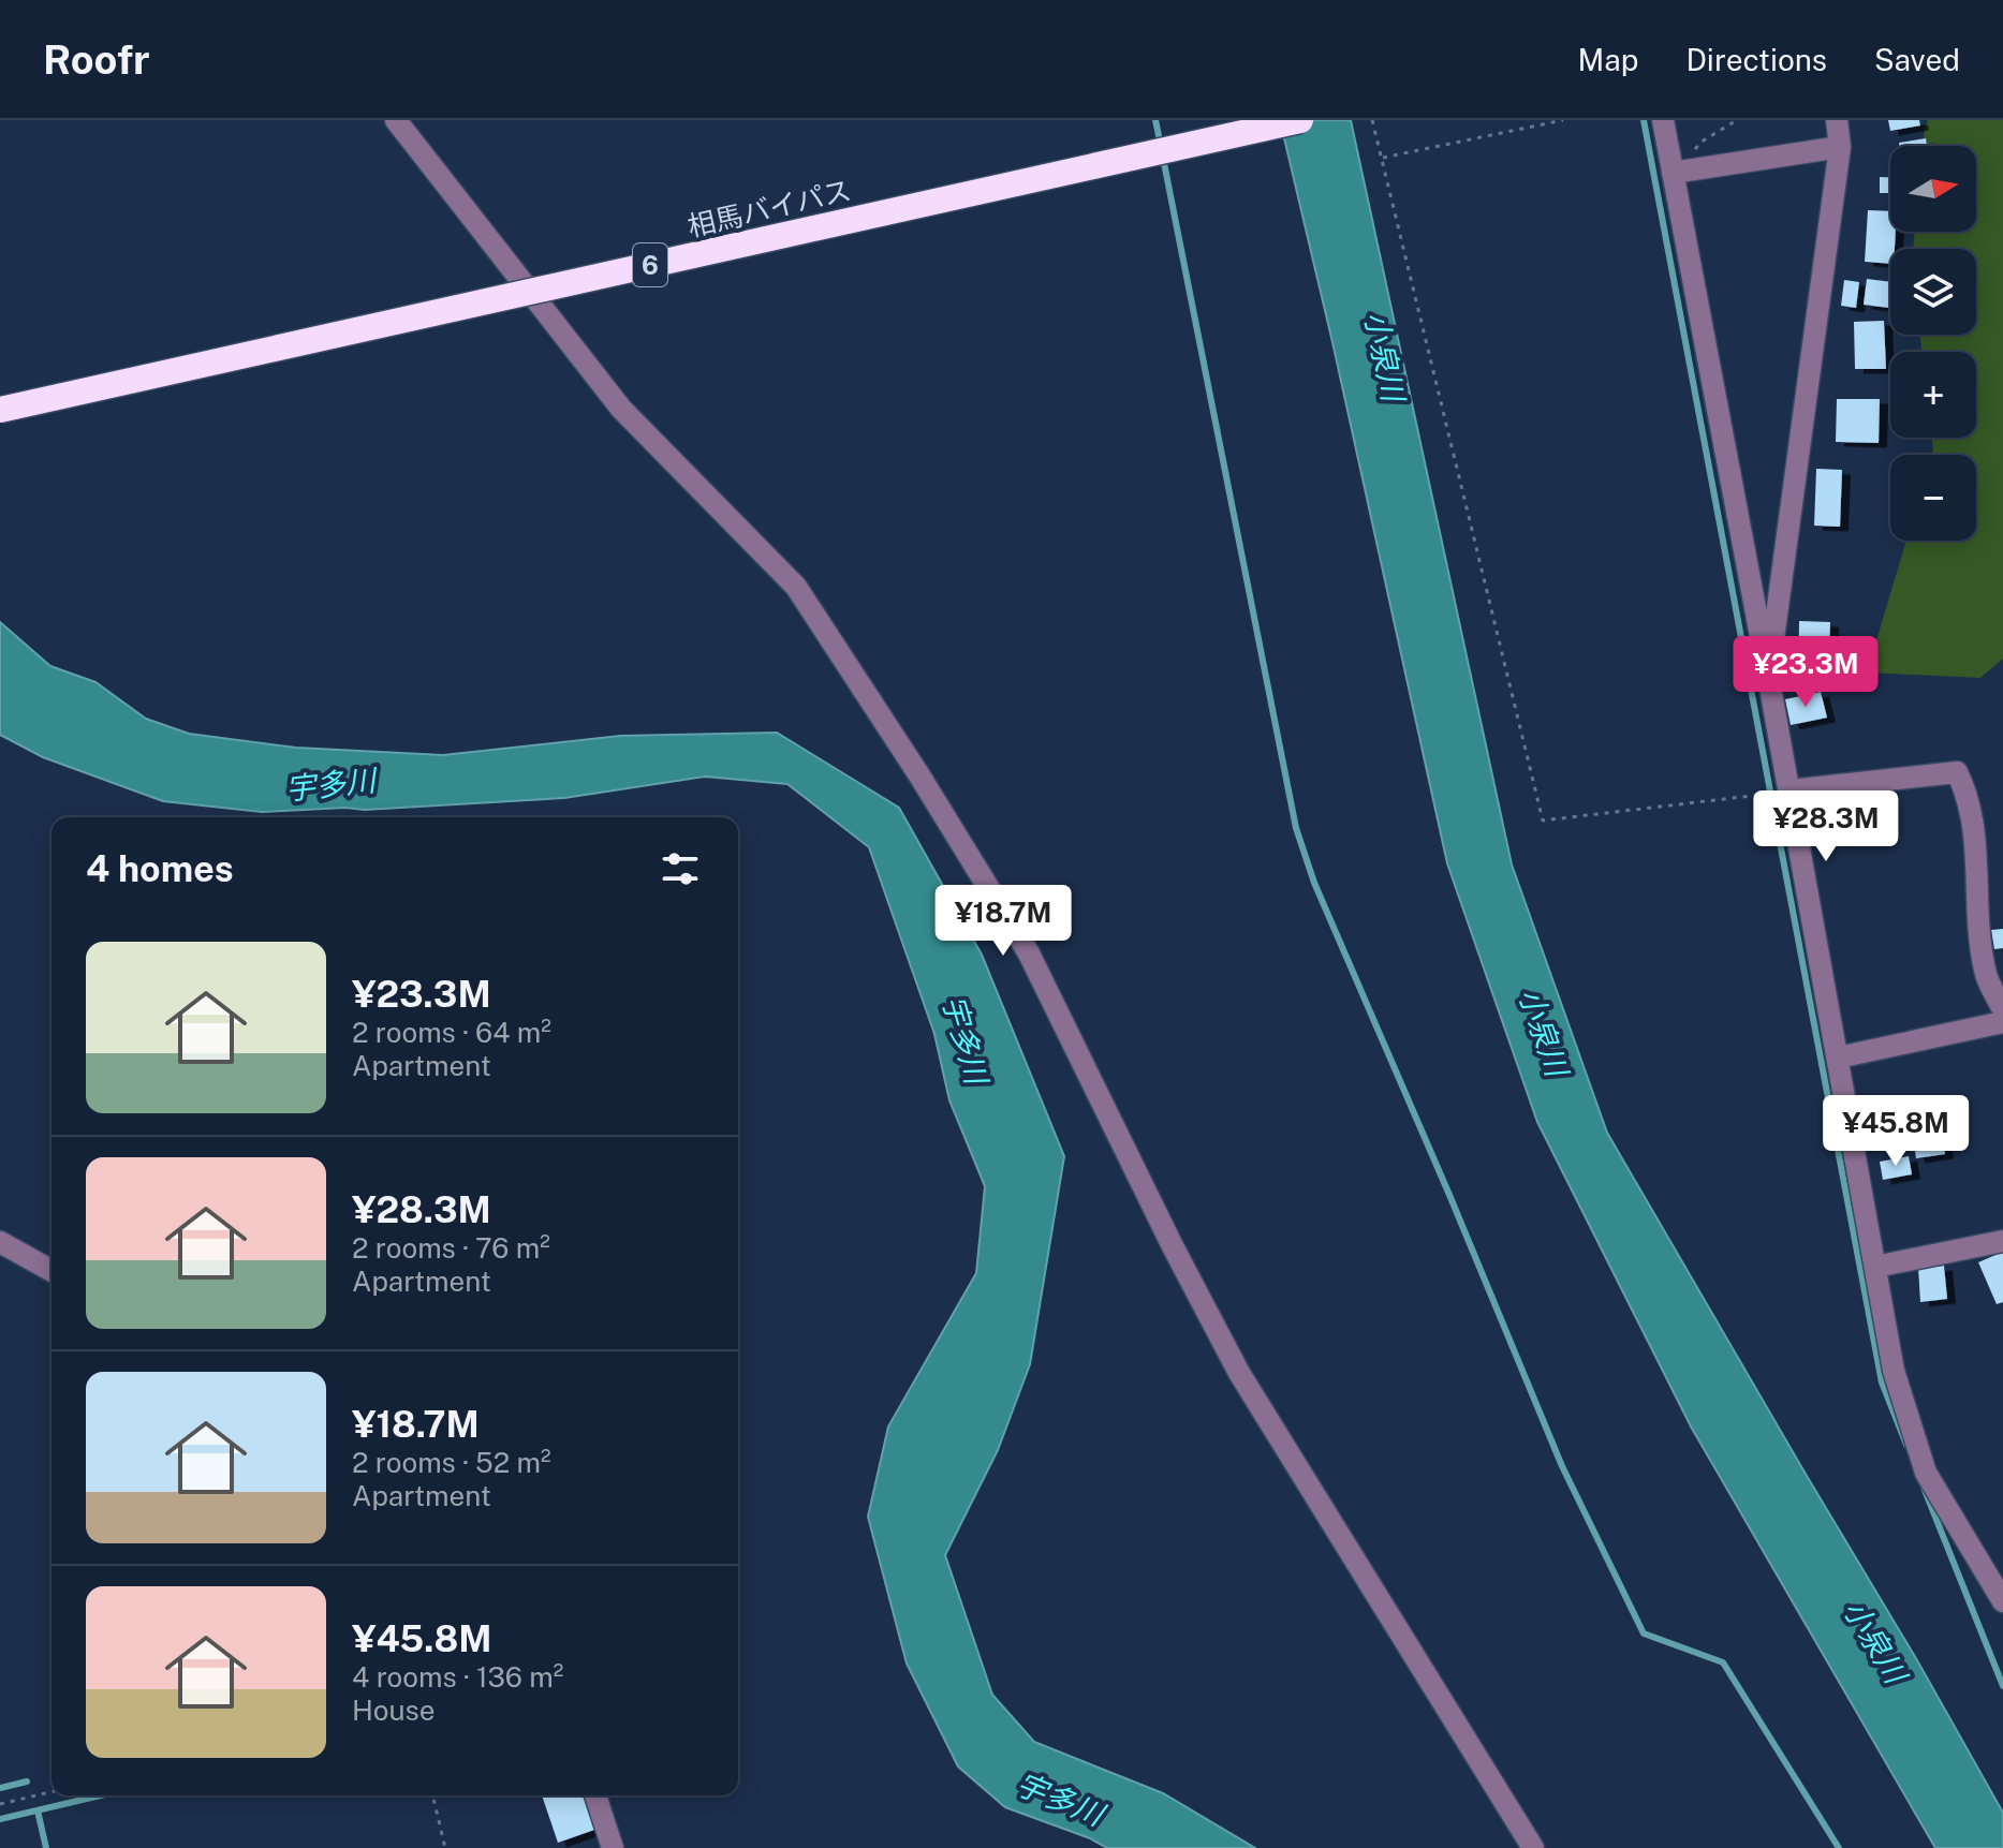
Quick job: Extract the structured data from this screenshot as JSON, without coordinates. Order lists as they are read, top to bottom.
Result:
{
  "streets": {
    "highway": ["相馬バイパス", "6"]
  },
  "water": ["小泉川", "宇多川"],
  "north": "right",
  "page": {
    "header": "Roofr",
    "nav": ["Map", "Directions", "Saved"],
    "map_buttons": ["+", "−"],
    "price": [
      "¥23.3M",
      "¥28.3M",
      "¥18.7M",
      "¥45.8M"
    ],
    "heading": "4 homes",
    "list": [
      {
        "name": "¥23.3M",
        "note": "2 rooms · 64 m² · Apartment"
      },
      {
        "name": "¥28.3M",
        "note": "2 rooms · 76 m² · Apartment"
      },
      {
        "name": "¥18.7M",
        "note": "2 rooms · 52 m² · Apartment"
      },
      {
        "name": "¥45.8M",
        "note": "4 rooms · 136 m² · House"
      }
    ]
  }
}
